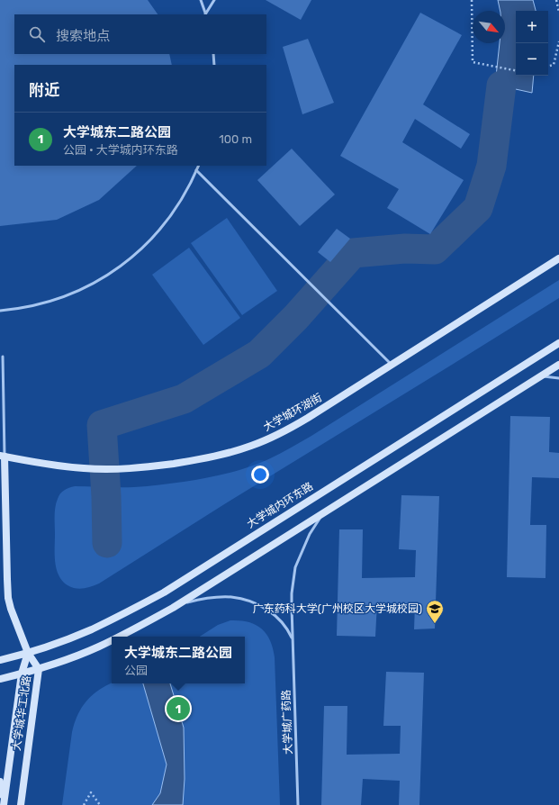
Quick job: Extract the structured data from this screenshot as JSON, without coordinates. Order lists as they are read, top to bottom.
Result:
{
  "streets": {
    "main road": ["大学城环湖街", "大学城内环东路", "大学城华工北路"],
    "lane": ["大学城广药路"]
  },
  "crossings": [
    ["大学城内环东路", "大学城华工北路"]
  ],
  "places": {
    "school or university": ["广东药科大学(广州校区大学城校园)"]
  },
  "north": "bottom right",
  "page": {
    "map_buttons": ["+", "−"],
    "search": "搜索地点",
    "heading": "附近",
    "list": [
      {
        "mark": "1",
        "name": "大学城东二路公园",
        "note": "公园 · 大学城内环东路",
        "value": "100 m"
      }
    ],
    "popup": ["大学城东二路公园", "公园"],
    "pins": "1"
  }
}
